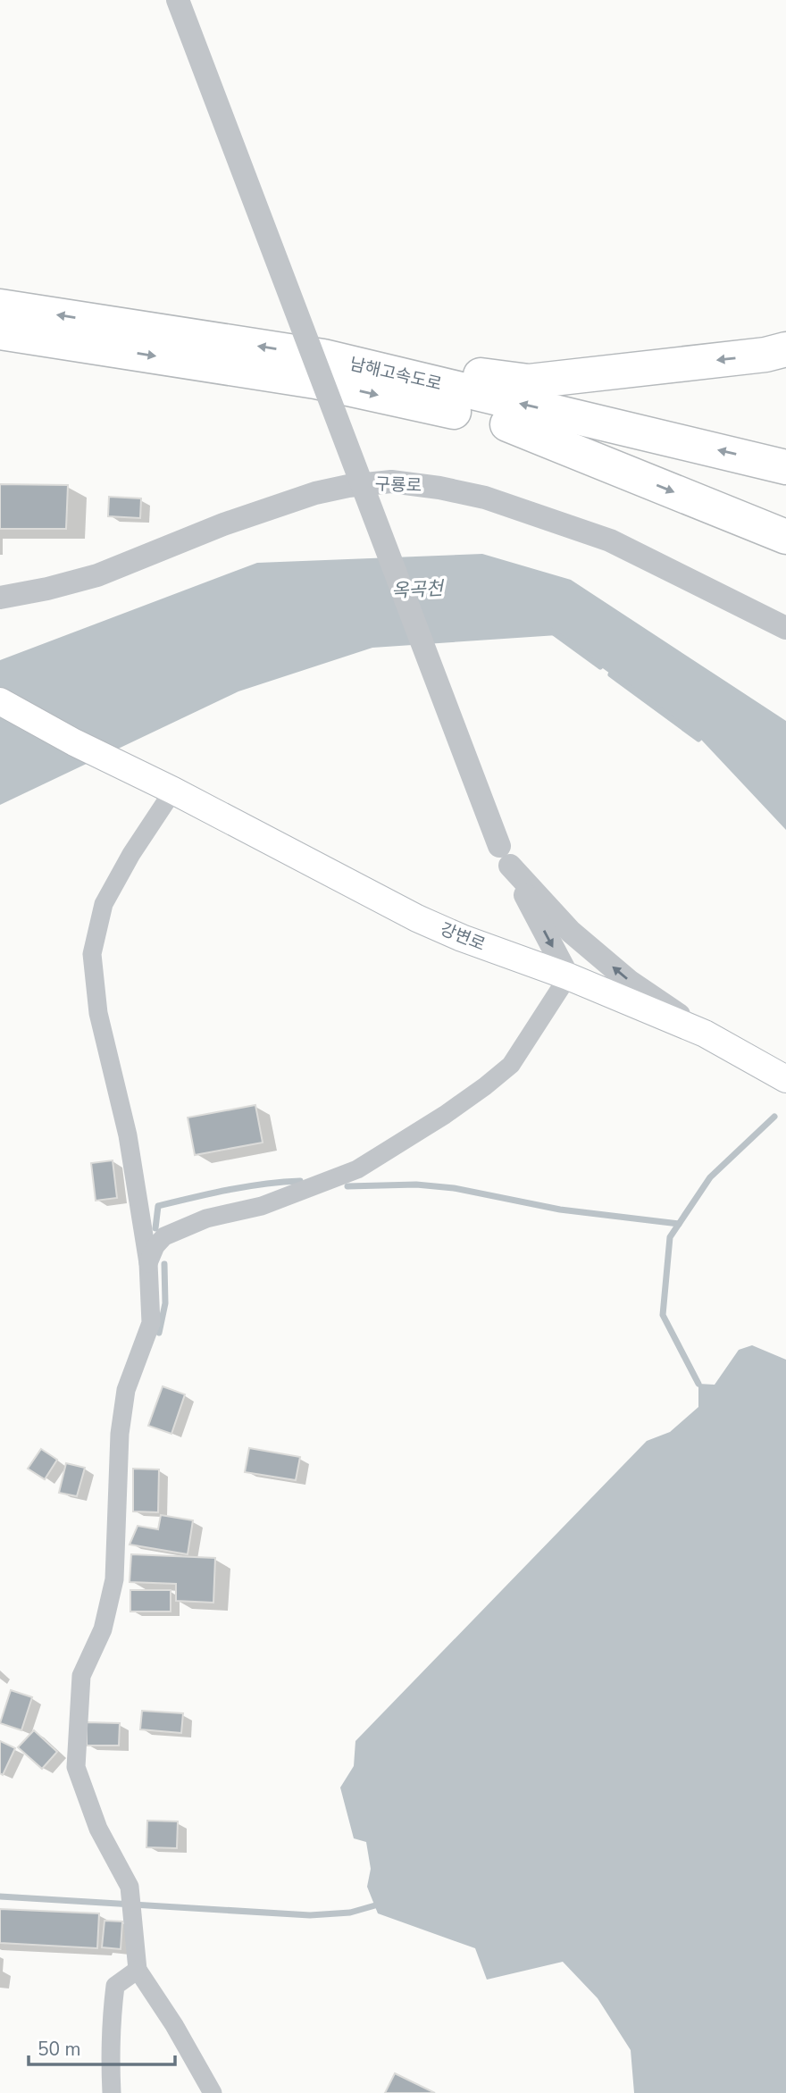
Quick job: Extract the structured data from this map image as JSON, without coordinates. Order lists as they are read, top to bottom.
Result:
{
  "streets": {
    "highway": ["남해고속도로"],
    "main road": ["강변로"],
    "street": ["구룡로"]
  },
  "water": ["옥곡천"],
  "scale_bar": "50 m"
}
